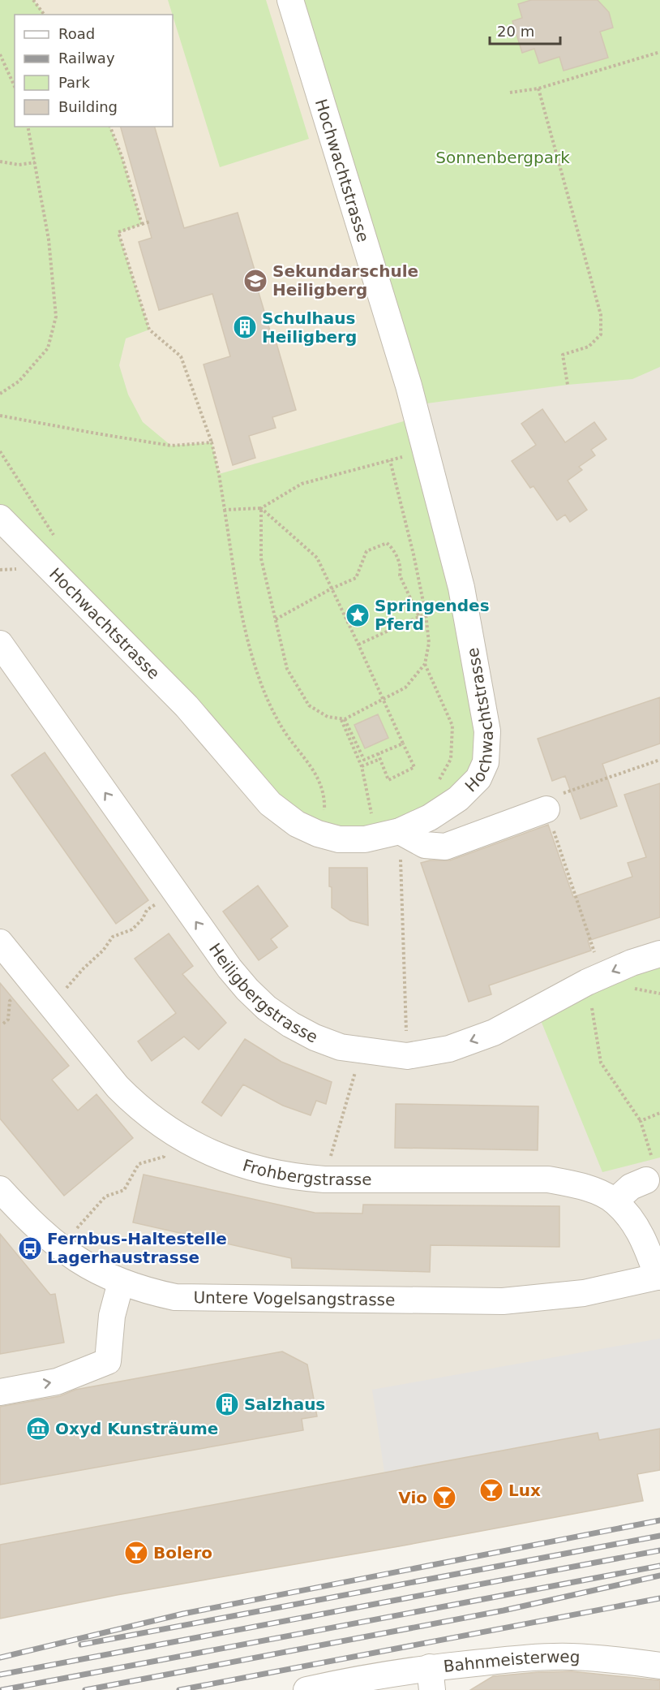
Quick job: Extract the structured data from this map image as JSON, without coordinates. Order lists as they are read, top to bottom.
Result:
{
  "streets": {
    "street": [
      "Hochwachtstrasse",
      "Heiligbergstrasse",
      "Frohbergstrasse",
      "Untere Vogelsangstrasse",
      "Bahnmeisterweg"
    ]
  },
  "crossings": [
    ["Frohbergstrasse", "Untere Vogelsangstrasse"]
  ],
  "one_way": ["Heiligbergstrasse"],
  "parks": ["Sonnenbergpark"],
  "places": {
    "school or university": ["Sekundarschule Heiligberg"],
    "building": ["Schulhaus Heiligberg", "Salzhaus"],
    "place": ["Springendes Pferd"],
    "bus stop": ["Fernbus-Haltestelle Lagerhaustrasse"],
    "museum": ["Oxyd Kunsträume"],
    "bar": ["Lux", "Vio", "Bolero"]
  },
  "legend": [
    "Road",
    "Railway",
    "Park",
    "Building"
  ],
  "scale_bar": "20 m"
}
